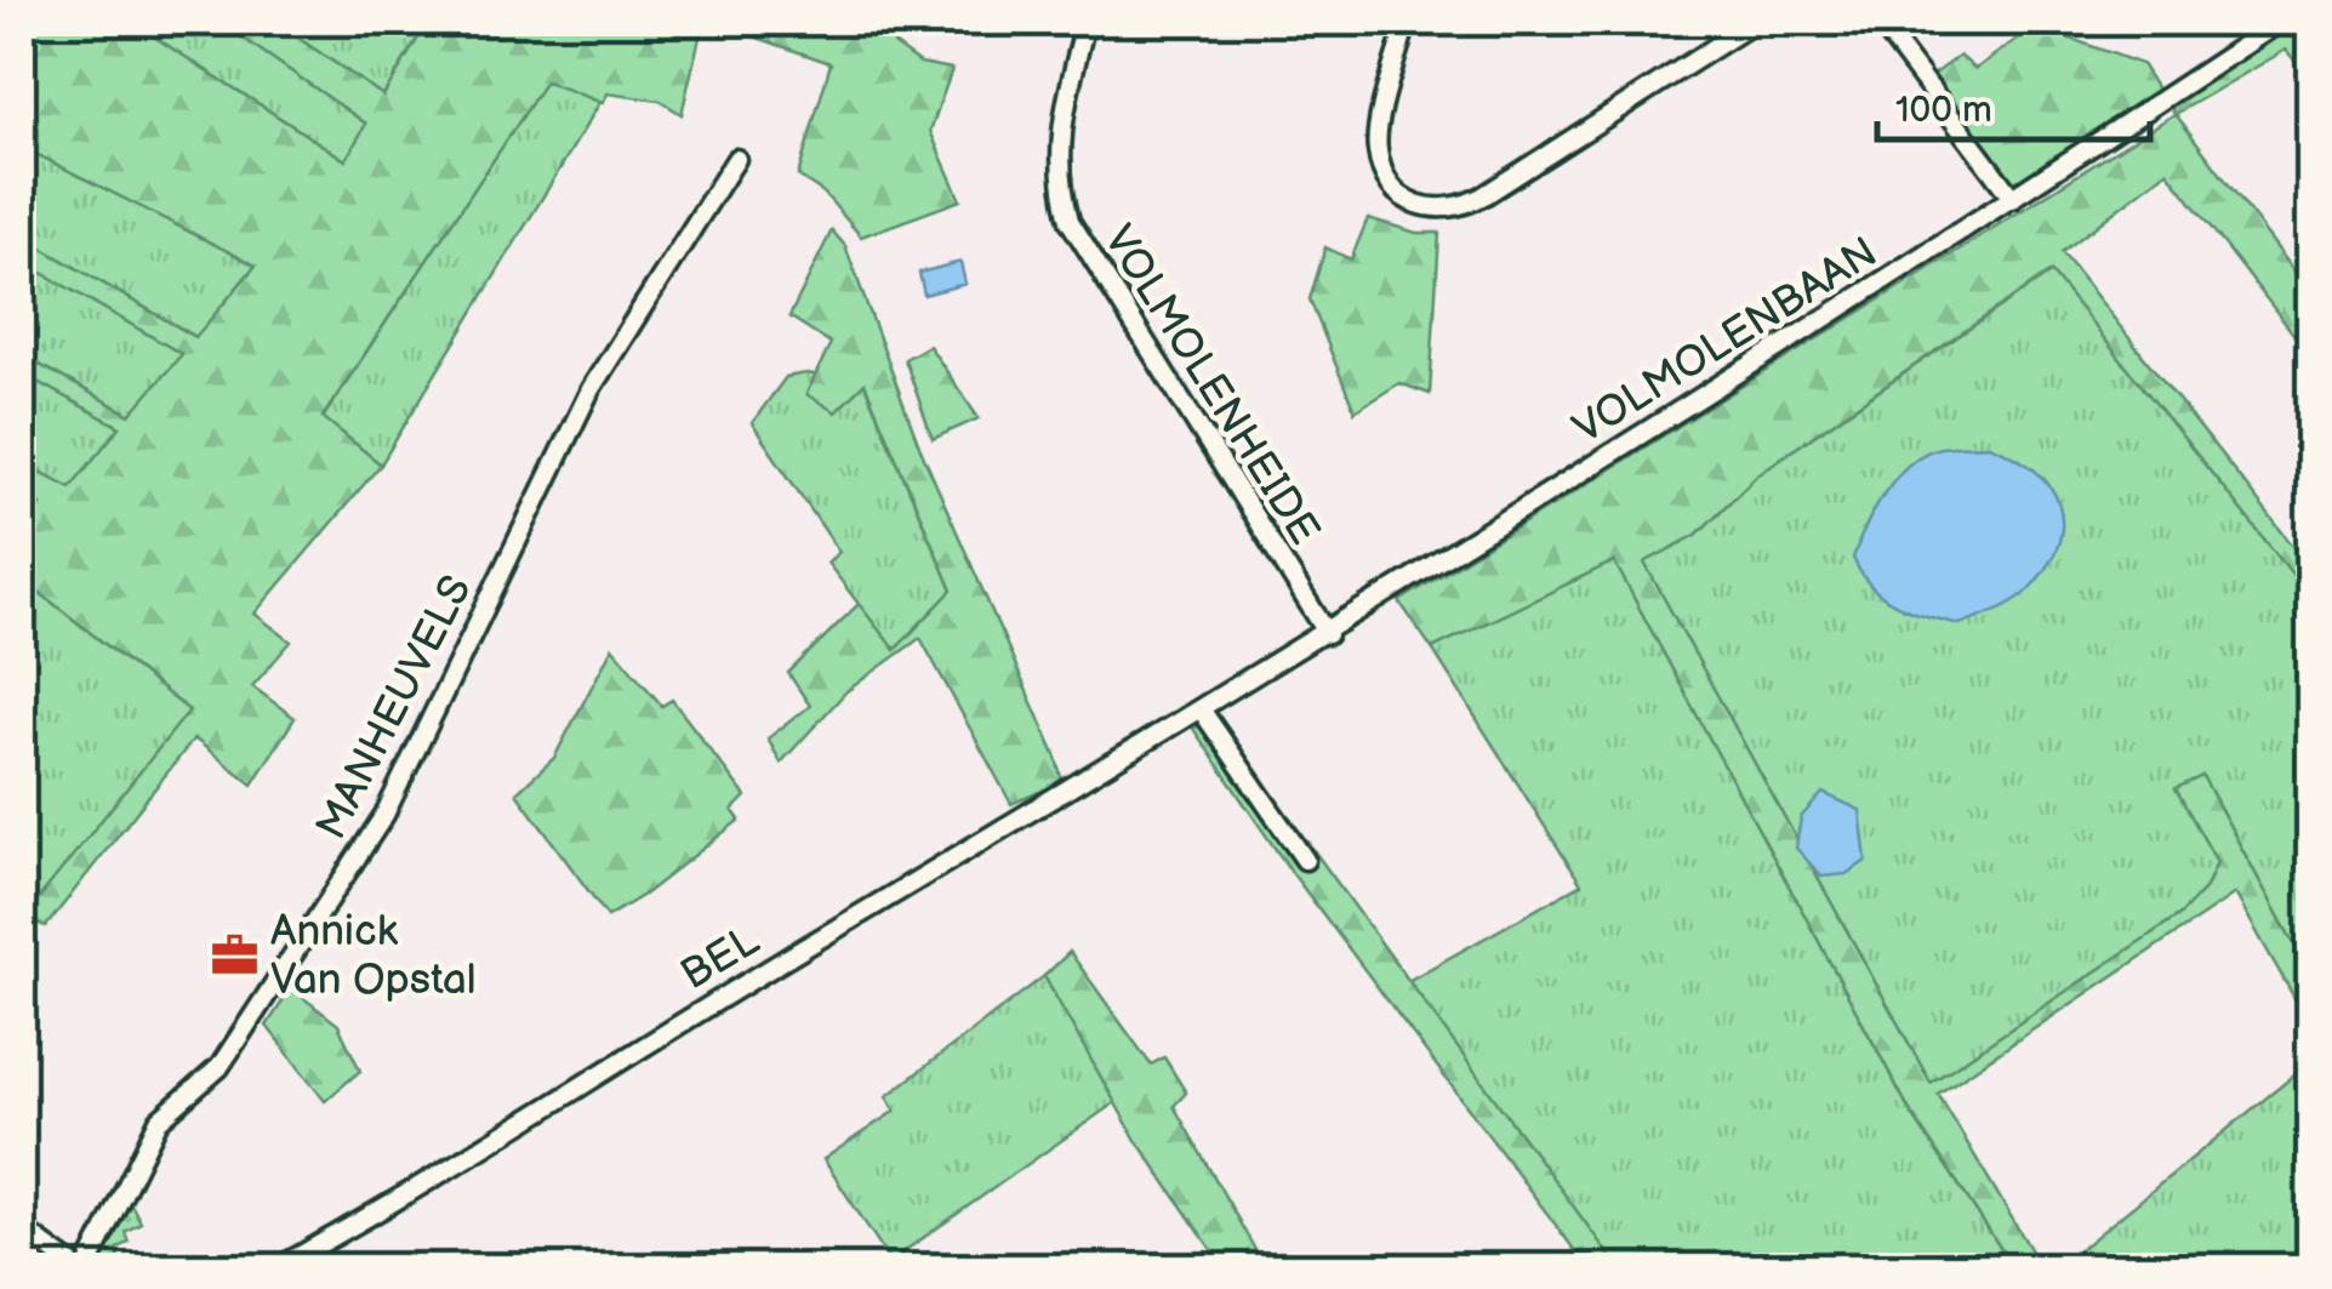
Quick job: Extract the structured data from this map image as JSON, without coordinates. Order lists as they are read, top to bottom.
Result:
{
  "streets": {
    "street": [
      "VOLMOLENBAAN",
      "VOLMOLENHEIDE",
      "MANHEUVELS",
      "BEL"
    ]
  },
  "crossings": [
    ["VOLMOLENBAAN", "VOLMOLENHEIDE"],
    ["VOLMOLENBAAN", "BEL"]
  ],
  "places": {
    "office": ["Annick Van Opstal"]
  },
  "scale_bar": "100 m"
}
